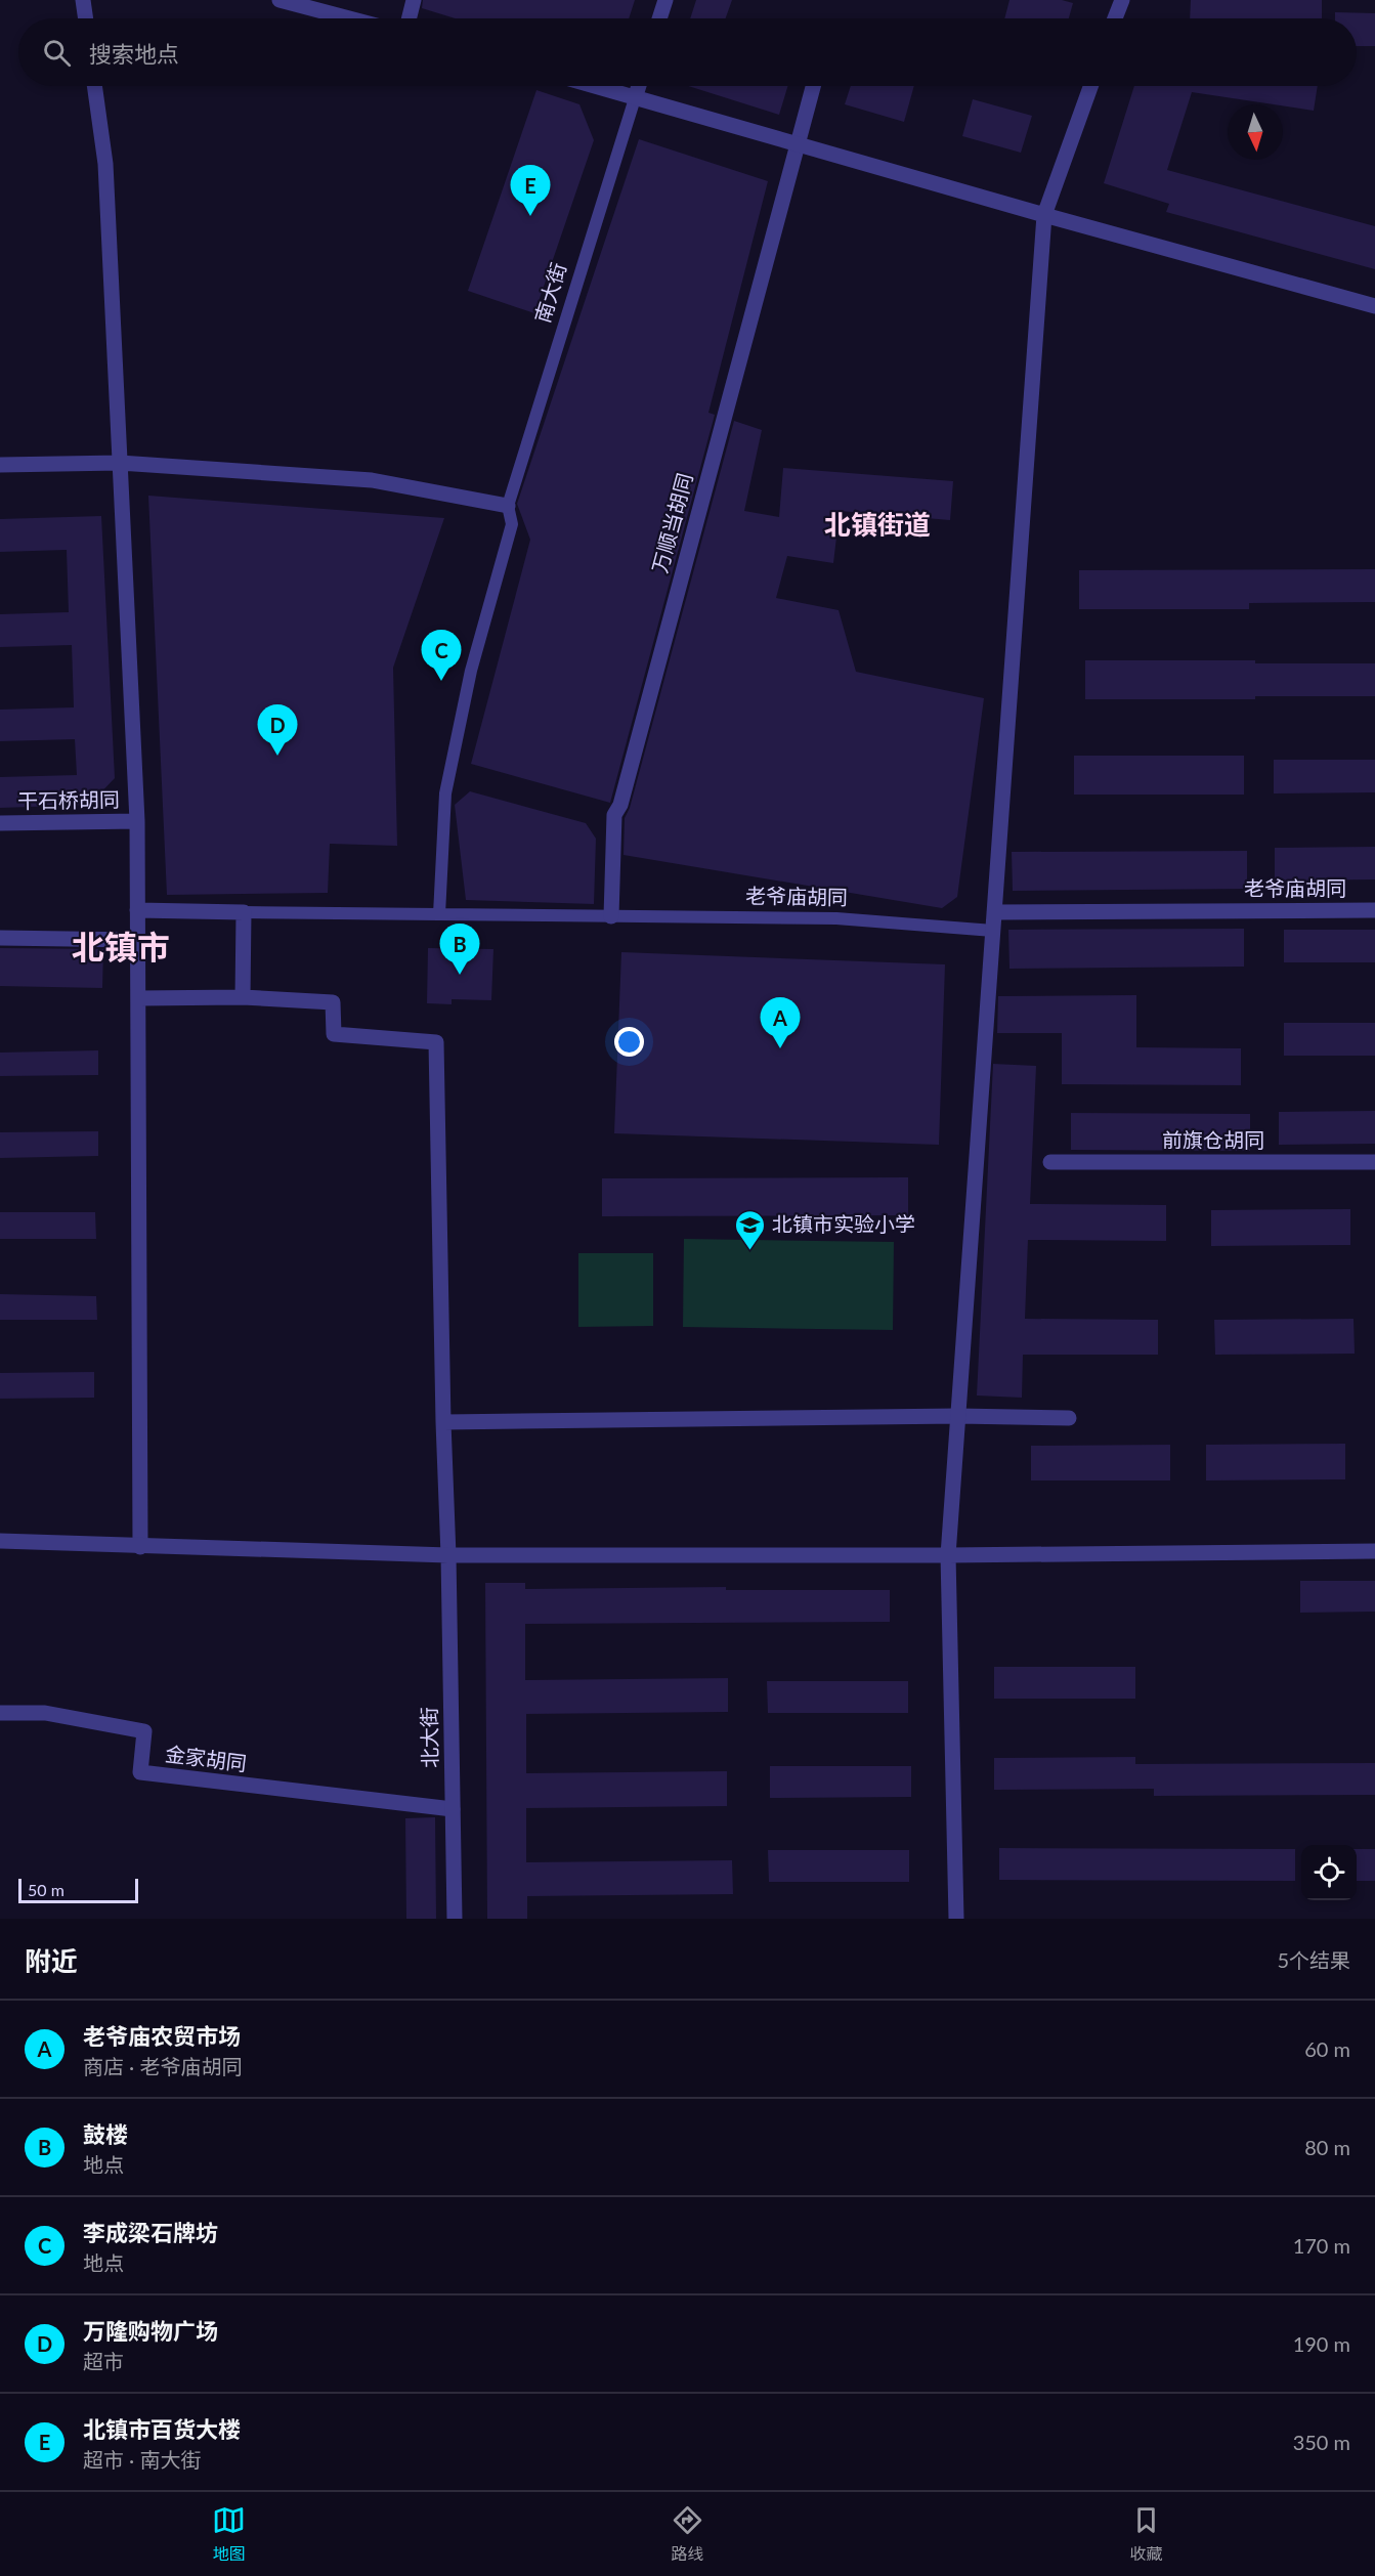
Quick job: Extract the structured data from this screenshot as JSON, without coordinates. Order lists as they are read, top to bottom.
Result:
{
  "streets": {
    "street": [
      "南大街",
      "万顺当胡同",
      "干石桥胡同",
      "老爷庙胡同",
      "前旗仓胡同",
      "北大街",
      "金家胡同"
    ]
  },
  "crossings": [
    ["南大街", "老爷庙胡同"],
    ["万顺当胡同", "老爷庙胡同"],
    ["北大街", "金家胡同"]
  ],
  "districts": ["北镇街道", "北镇市"],
  "places": {
    "school or university": ["北镇市实验小学"]
  },
  "scale_bar": "50 m",
  "north": "bottom",
  "page": {
    "search": "搜索地点",
    "pins": [
      "E",
      "C",
      "D",
      "B",
      "A"
    ],
    "scale": "50 m",
    "heading": ["附近", "5个结果"],
    "list": [
      {
        "mark": "A",
        "name": "老爷庙农贸市场",
        "note": "商店 · 老爷庙胡同",
        "value": "60 m"
      },
      {
        "mark": "B",
        "name": "鼓楼",
        "note": "地点",
        "value": "80 m"
      },
      {
        "mark": "C",
        "name": "李成梁石牌坊",
        "note": "地点",
        "value": "170 m"
      },
      {
        "mark": "D",
        "name": "万隆购物广场",
        "note": "超市",
        "value": "190 m"
      },
      {
        "mark": "E",
        "name": "北镇市百货大楼",
        "note": "超市 · 南大街",
        "value": "350 m"
      }
    ],
    "nav": ["地图", "路线", "收藏"]
  }
}
